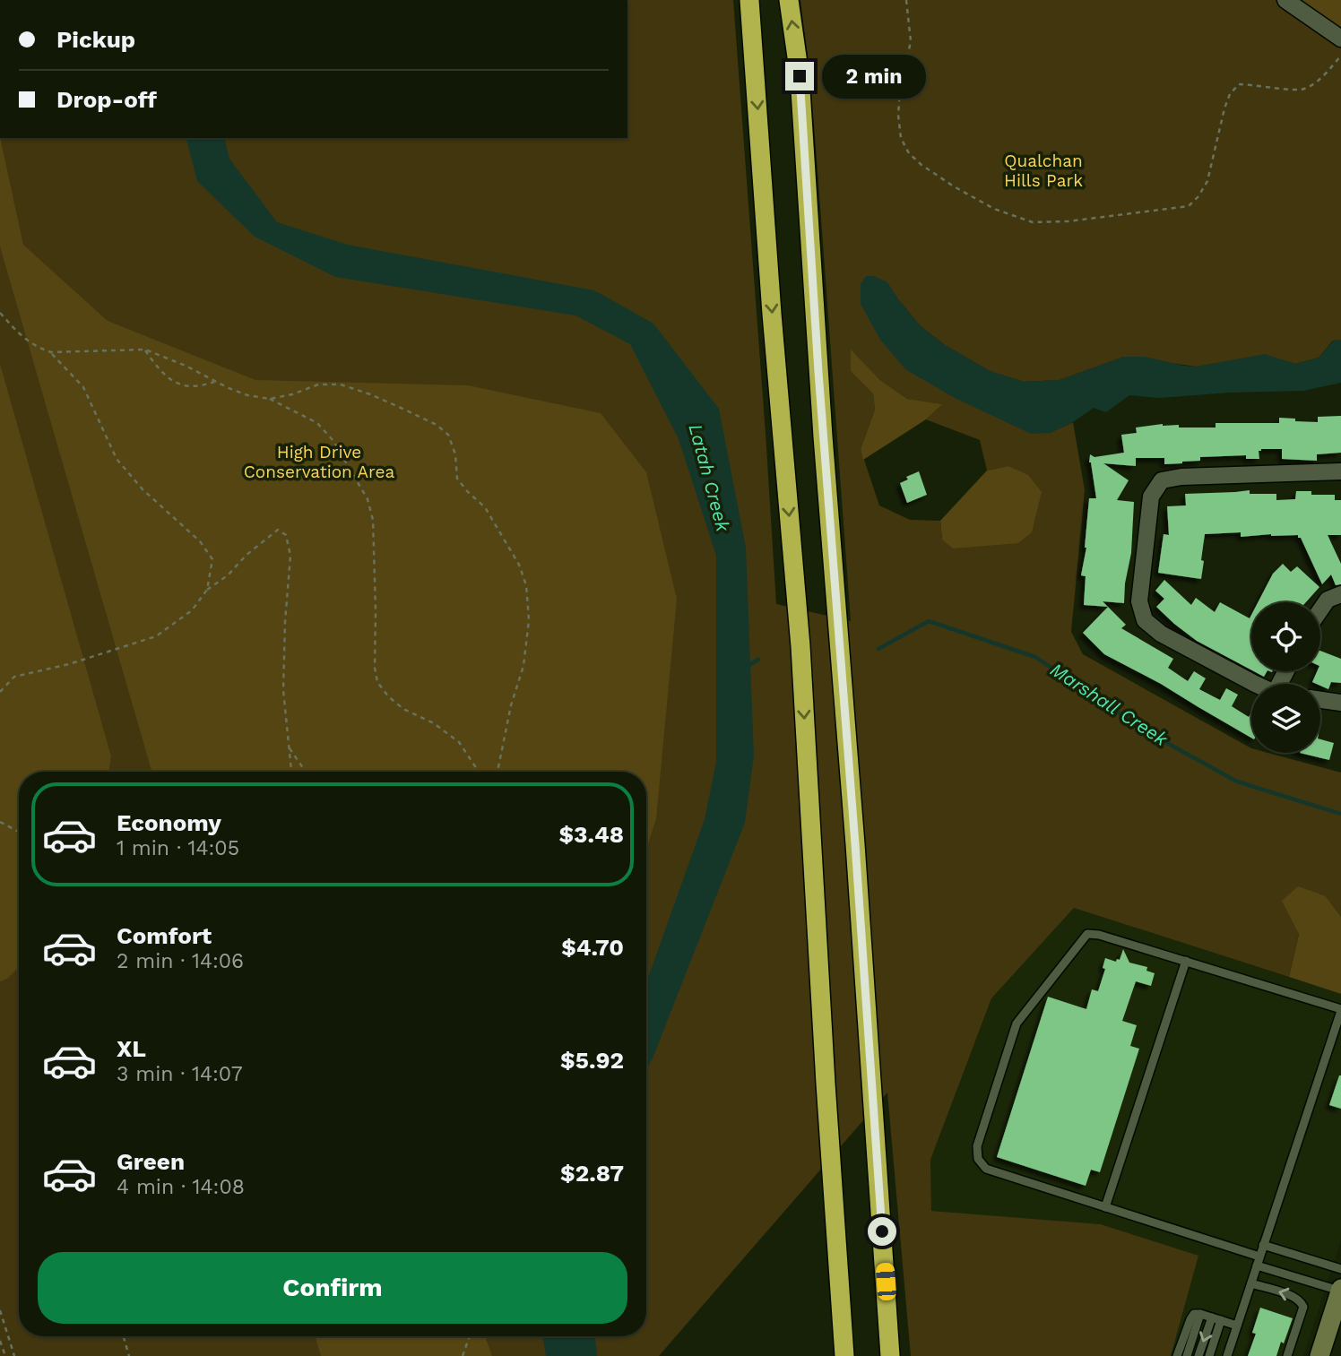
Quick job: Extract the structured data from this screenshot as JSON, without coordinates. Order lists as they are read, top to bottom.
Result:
{
  "water": ["Latah Creek", "Marshall Creek"],
  "parks": ["Qualchan Hills Park", "High Drive Conservation Area"],
  "page": {
    "banner": ["Pickup", "Drop-off"],
    "bubble": "2 min",
    "list": [
      {
        "name": "Economy",
        "note": "1 min · 14:05",
        "value": "$3.48"
      },
      {
        "name": "Comfort",
        "note": "2 min · 14:06",
        "value": "$4.70"
      },
      {
        "name": "XL",
        "note": "3 min · 14:07",
        "value": "$5.92"
      },
      {
        "name": "Green",
        "note": "4 min · 14:08",
        "value": "$2.87"
      }
    ],
    "buttons": "Confirm"
  }
}
